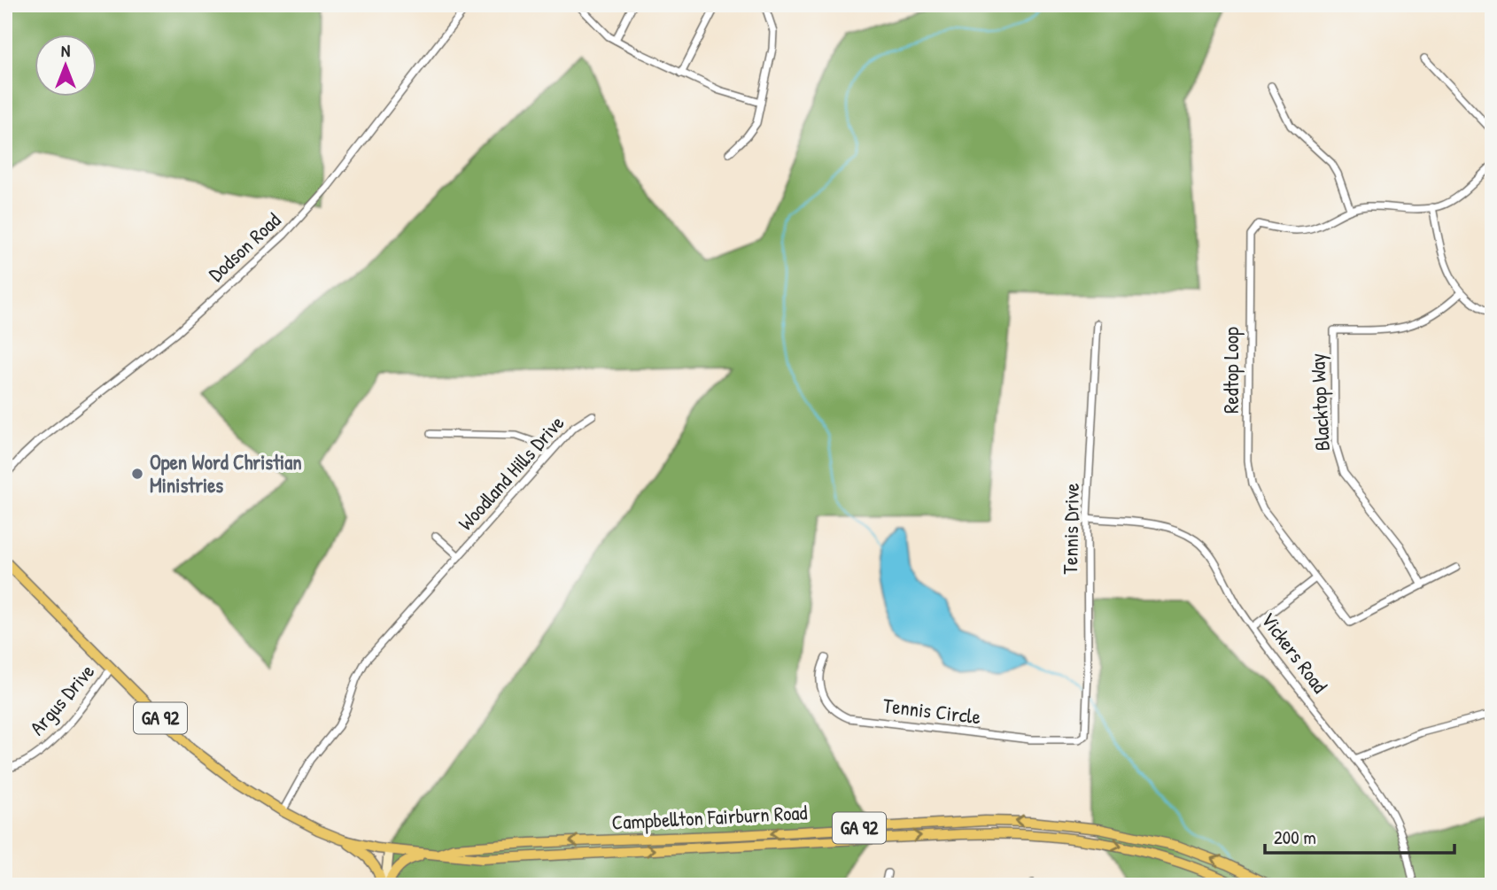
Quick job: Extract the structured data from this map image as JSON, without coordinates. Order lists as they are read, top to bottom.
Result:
{
  "streets": {
    "main road": ["GA 92", "Campbellton Fairburn Road"],
    "street": [
      "Dodson Road",
      "Redtop Loop",
      "Blacktop Way",
      "Woodland Hills Drive",
      "Tennis Drive",
      "Vickers Road",
      "Argus Drive",
      "Tennis Circle"
    ]
  },
  "crossings": [
    ["Redtop Loop", "Blacktop Way"],
    ["Woodland Hills Drive", "Campbellton Fairburn Road"],
    ["Tennis Drive", "Vickers Road"],
    ["Tennis Drive", "Tennis Circle"],
    ["Argus Drive", "Campbellton Fairburn Road"]
  ],
  "places": ["Open Word Christian Ministries"],
  "scale_bar": "200 m",
  "north": "top"
}
